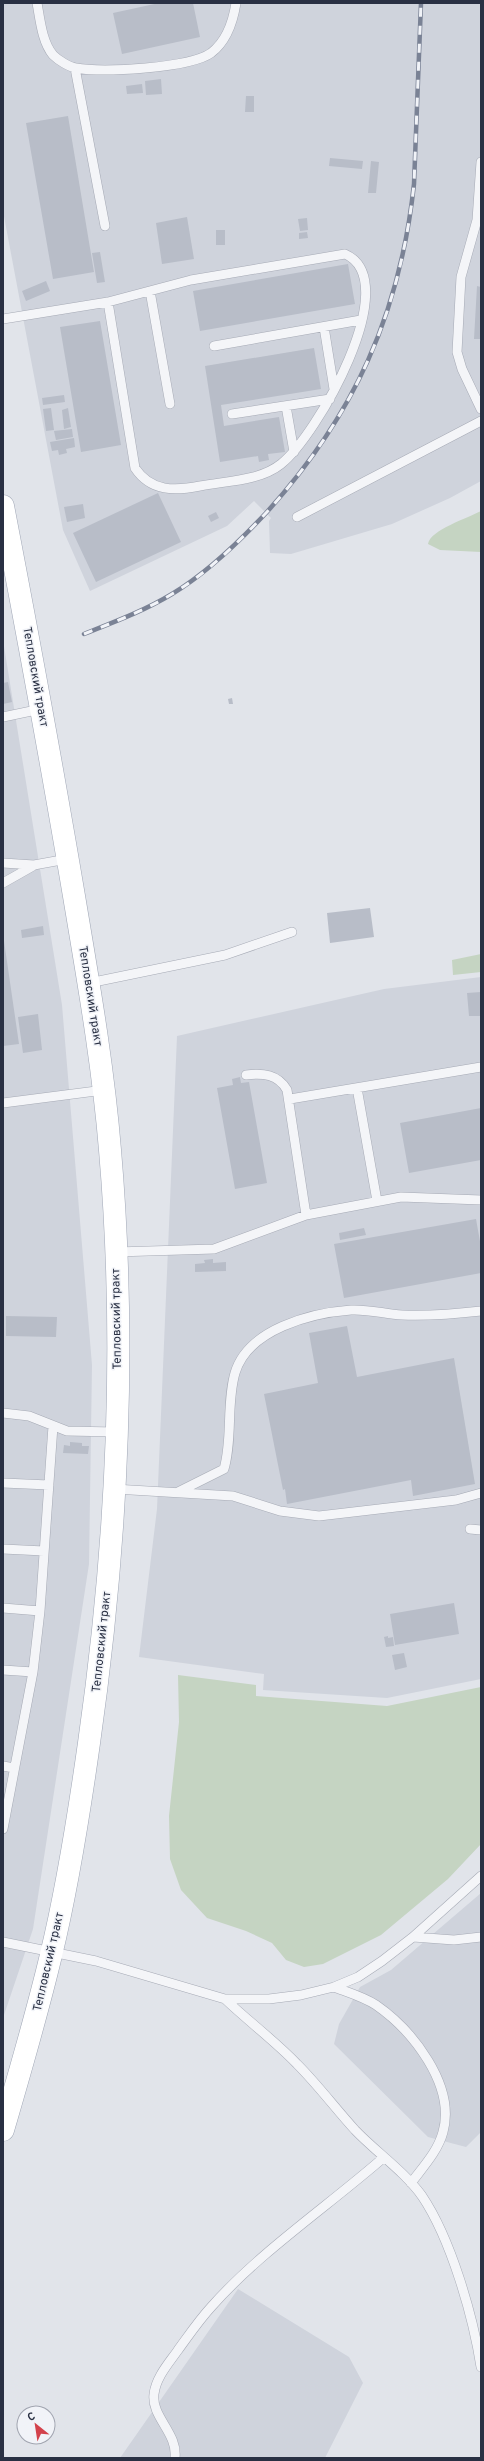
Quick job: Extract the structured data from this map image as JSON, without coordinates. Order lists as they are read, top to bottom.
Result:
{
  "streets": {
    "main road": ["Тепловский тракт"]
  },
  "north": "top left"
}
